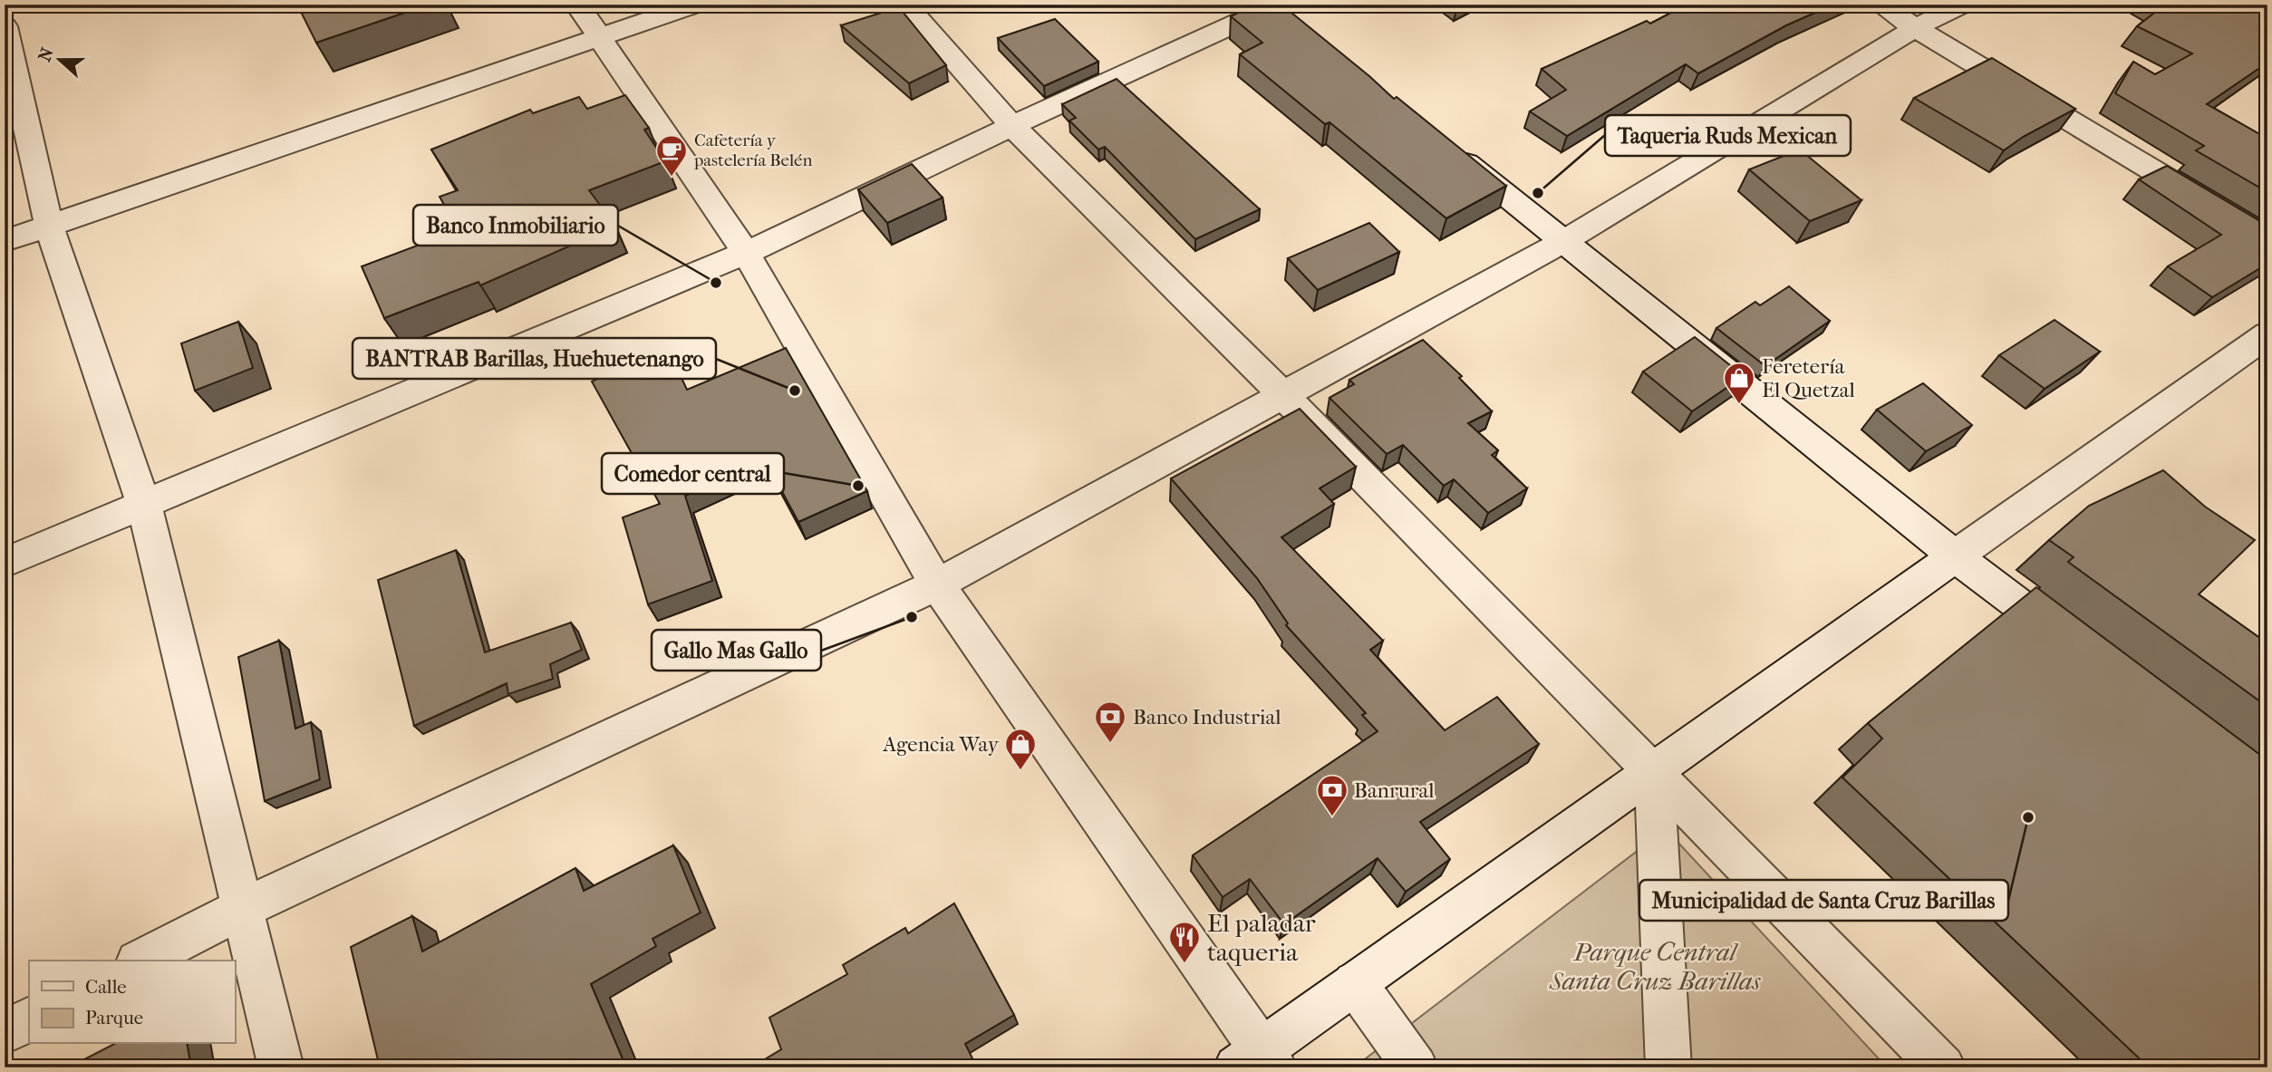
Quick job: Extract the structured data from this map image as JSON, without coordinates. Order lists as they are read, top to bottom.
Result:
{
  "parks": ["Parque Central Santa Cruz Barillas"],
  "places": {
    "cafe": ["Cafetería y pastelería Belén"],
    "other": [
      "Taqueria Ruds Mexican",
      "Banco Inmobiliario",
      "BANTRAB Barillas, Huehuetenango",
      "Comedor central",
      "Gallo Mas Gallo",
      "Municipalidad de Santa Cruz Barillas"
    ],
    "shop": ["Feretería El Quetzal", "Agencia Way"],
    "bank": ["Banco Industrial", "Banrural"],
    "restaurant": ["El paladar taqueria"]
  },
  "legend": ["Calle", "Parque"],
  "north": "left"
}
